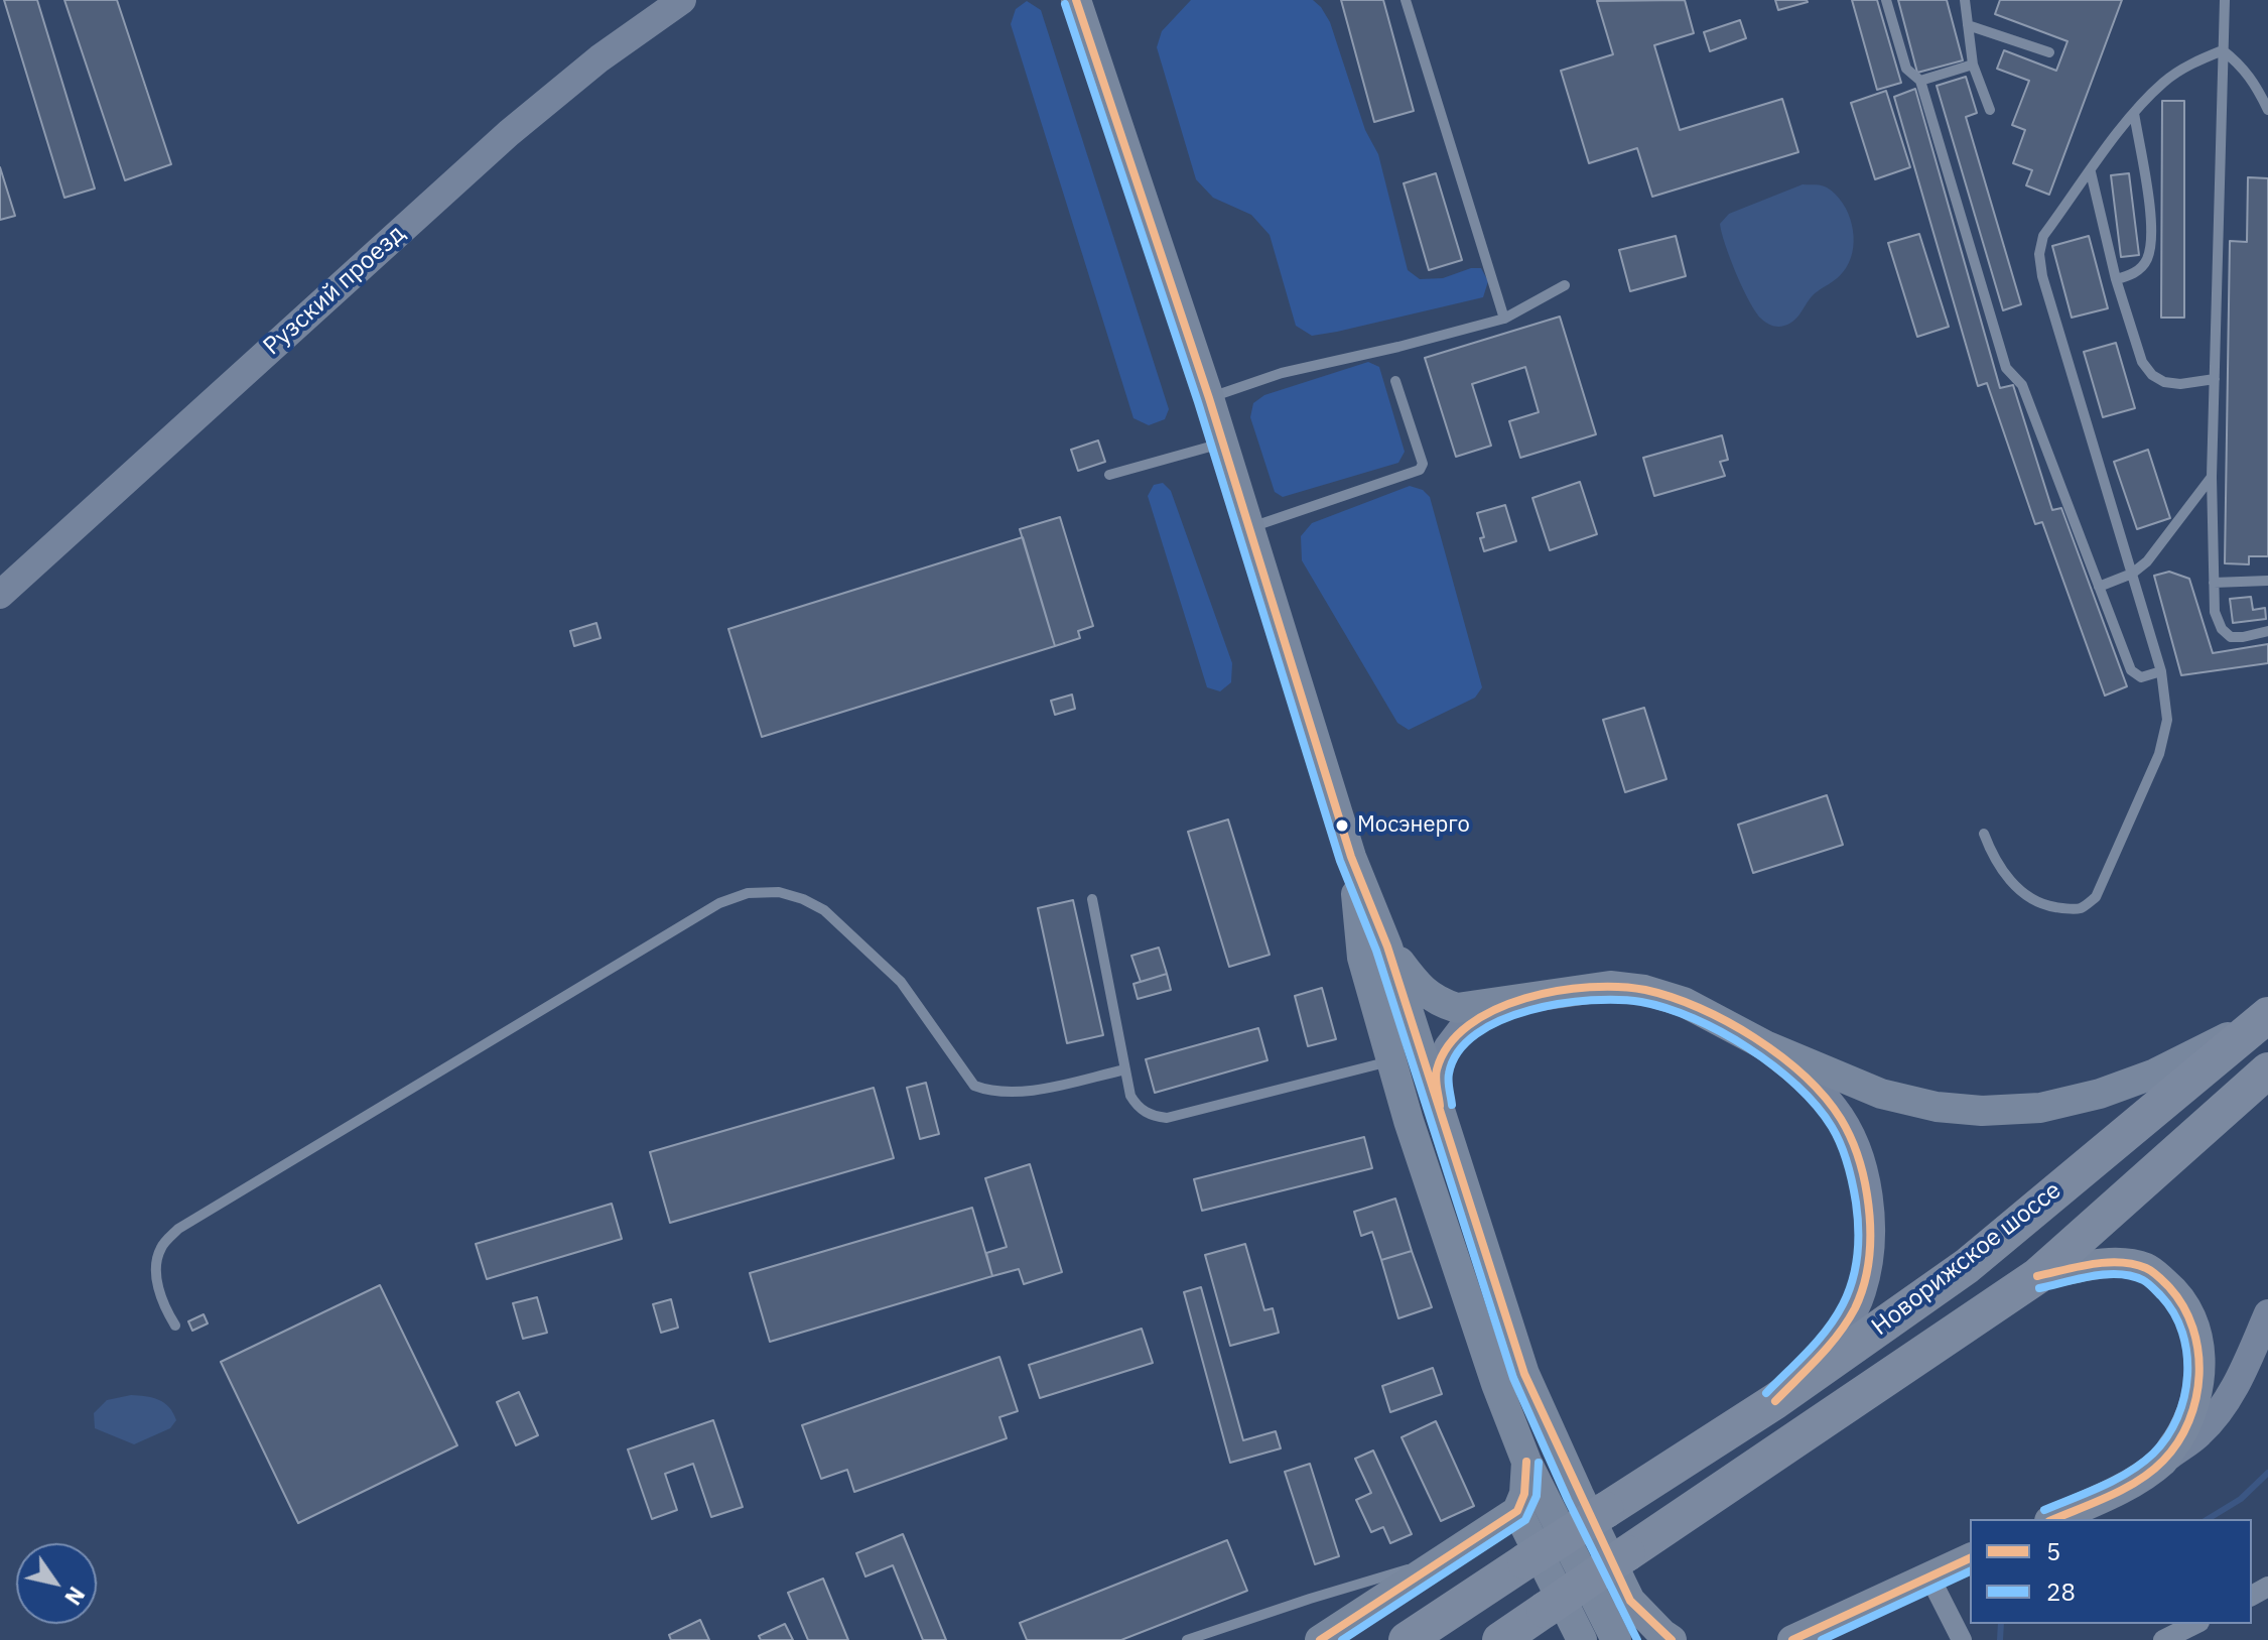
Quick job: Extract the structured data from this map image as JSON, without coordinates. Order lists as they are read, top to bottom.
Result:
{
  "streets": {
    "highway": ["Новорижское шоссе"],
    "street": ["Рузский проезд"]
  },
  "places": ["Мосэнерго"],
  "lines": ["transit line 5", "transit line 28"],
  "legend": ["5", "28"],
  "north": "bottom right"
}
